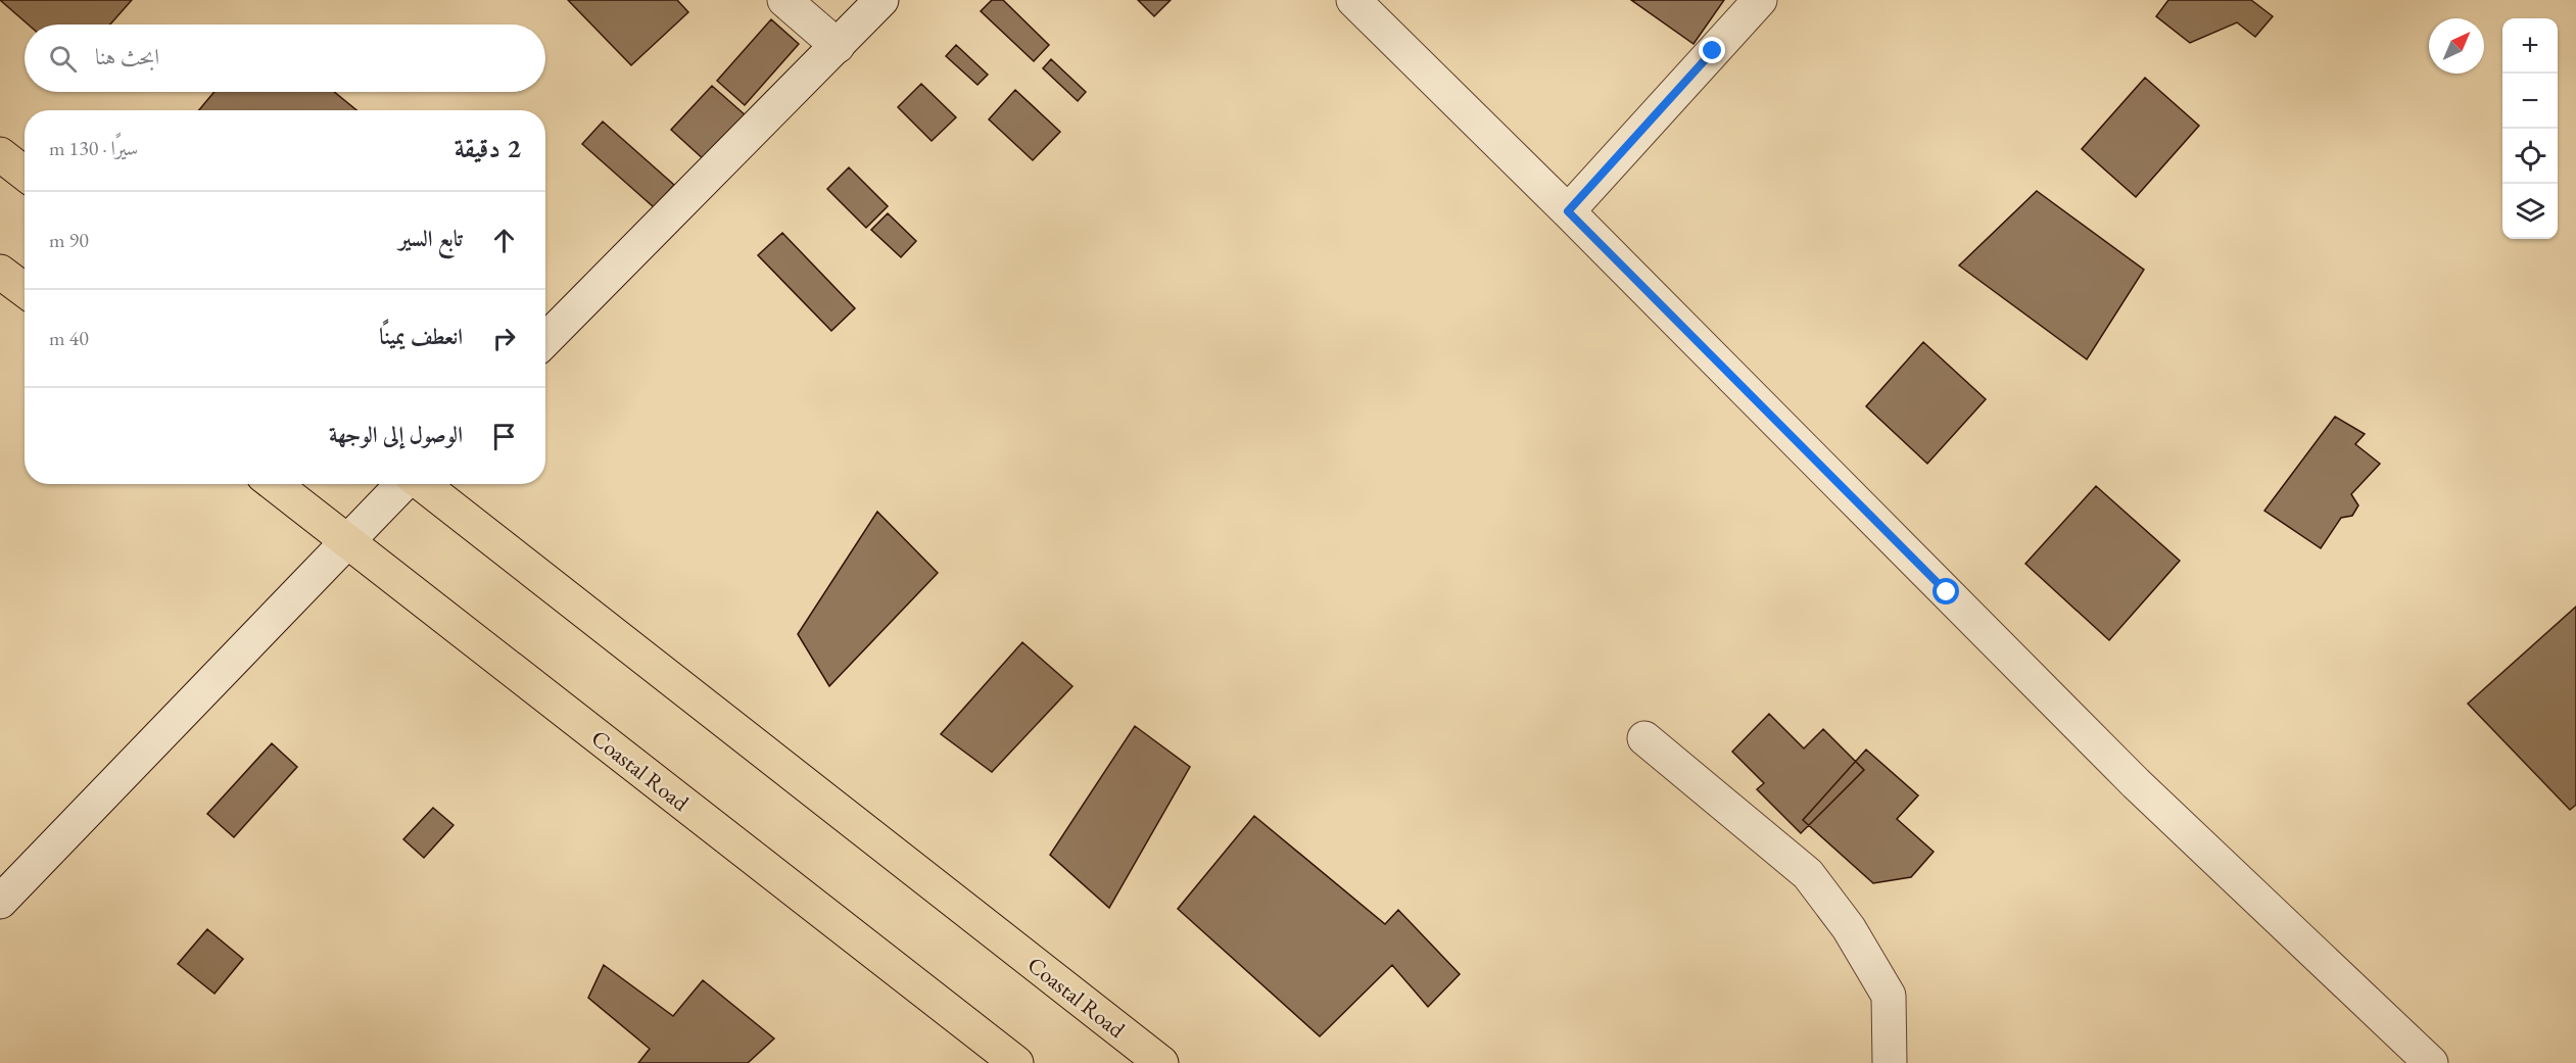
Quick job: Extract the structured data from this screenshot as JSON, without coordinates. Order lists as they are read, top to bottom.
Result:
{
  "streets": {
    "highway": ["Coastal Road"]
  },
  "north": "top right",
  "page": {
    "map_buttons": ["+", "−"],
    "search": "ابحث هنا",
    "heading": ["2 دقيقة", "سيرًا · 130 m"],
    "list": [
      ["تابع السير", "90 m"],
      ["انعطف يمينًا", "40 m"],
      "الوصول إلى الوجهة"
    ]
  }
}
